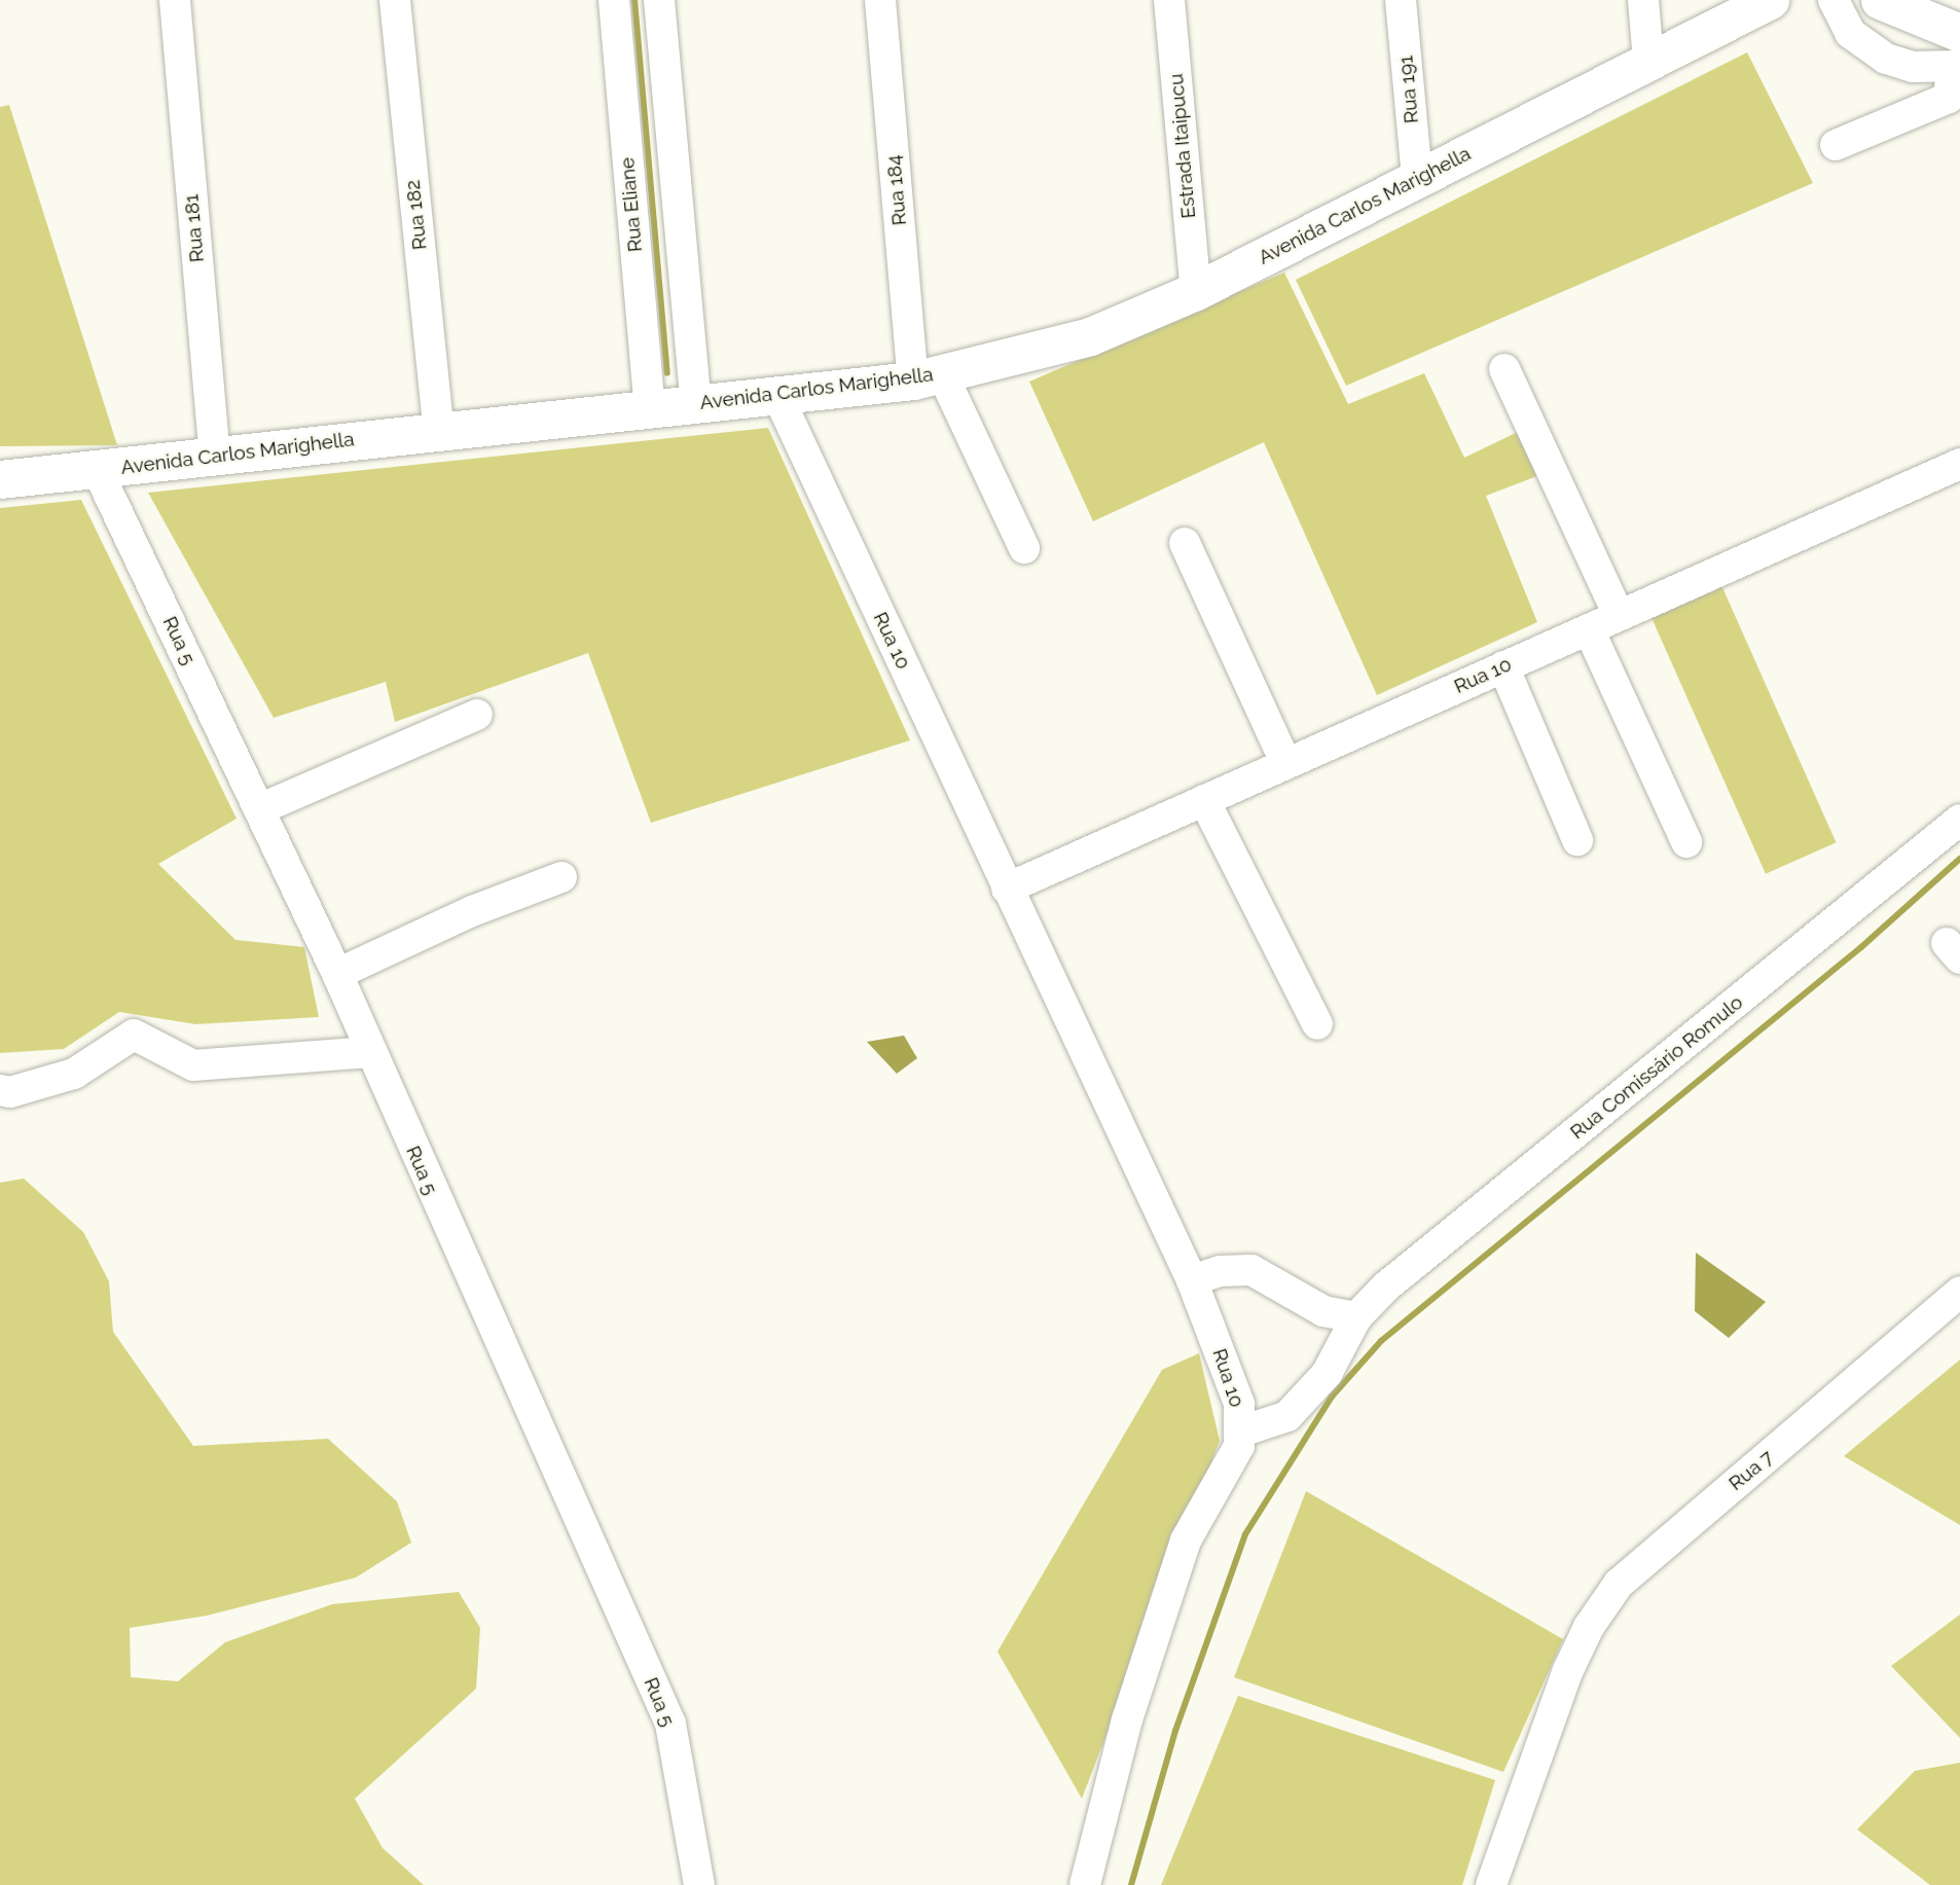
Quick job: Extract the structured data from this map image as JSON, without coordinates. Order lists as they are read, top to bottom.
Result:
{
  "streets": {
    "main road": ["Avenida Carlos Marighella"],
    "street": [
      "Rua 191",
      "Estrada Itaipucu",
      "Rua 184",
      "Rua Eliane",
      "Rua 182",
      "Rua 181",
      "Rua 5",
      "Rua 10",
      "Rua Comissário Romulo",
      "Rua 7"
    ]
  },
  "crossings": [
    ["Rua 191", "Avenida Carlos Marighella"],
    ["Estrada Itaipucu", "Avenida Carlos Marighella"],
    ["Rua 184", "Avenida Carlos Marighella"],
    ["Rua Eliane", "Avenida Carlos Marighella"],
    ["Avenida Carlos Marighella", "Rua 182"],
    ["Avenida Carlos Marighella", "Rua 181"],
    ["Avenida Carlos Marighella", "Rua 5"],
    ["Avenida Carlos Marighella", "Rua 10"],
    ["Rua 10", "Rua Comissário Romulo"]
  ]
}
